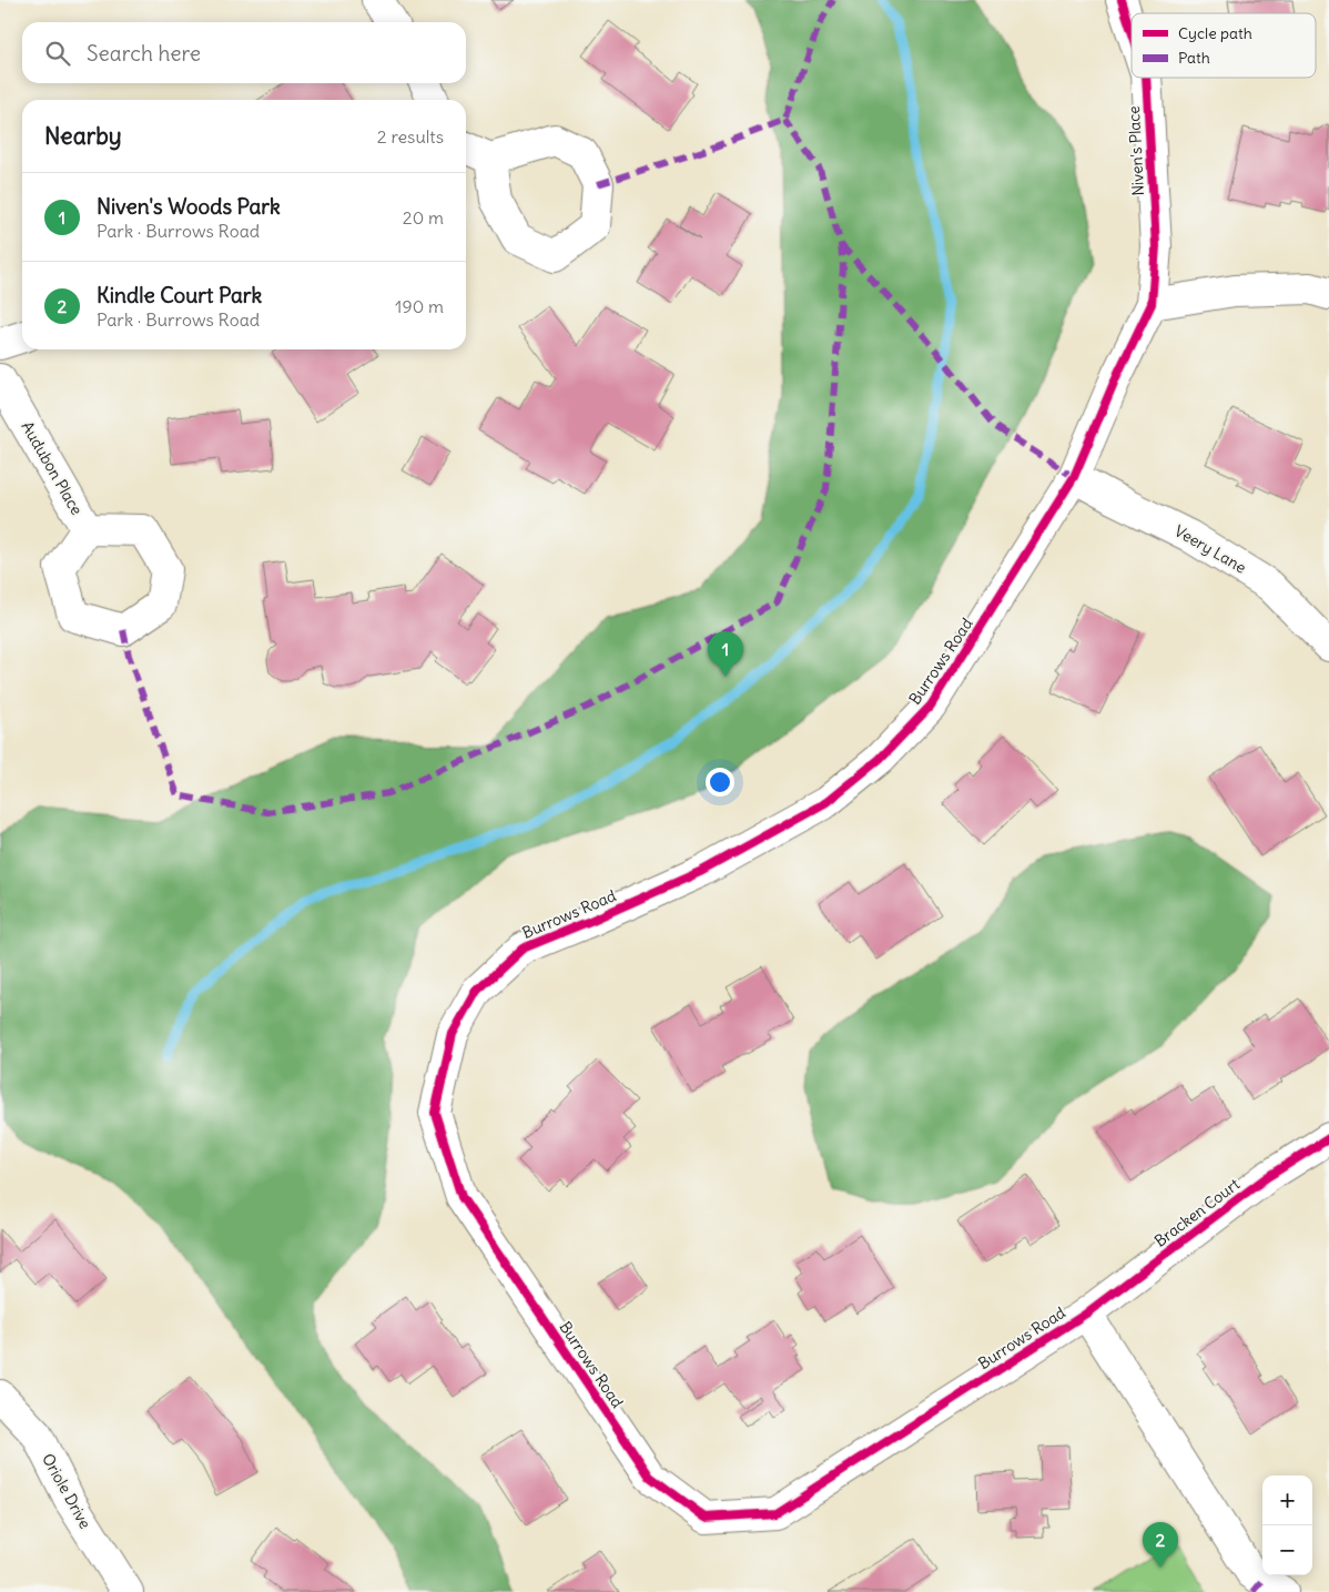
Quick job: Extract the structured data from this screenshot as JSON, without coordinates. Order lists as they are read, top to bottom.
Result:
{
  "streets": {
    "street": [
      "Niven's Place",
      "Audubon Place",
      "Veery Lane",
      "Burrows Road",
      "Bracken Court",
      "Oriole Drive"
    ]
  },
  "crossings": [
    ["Niven's Place", "Burrows Road"],
    ["Veery Lane", "Burrows Road"],
    ["Burrows Road", "Bracken Court"]
  ],
  "legend": ["Cycle path", "Path"],
  "page": {
    "search": "Search here",
    "heading": ["Nearby", "2 results"],
    "list": [
      {
        "mark": "1",
        "name": "Niven's Woods Park",
        "note": "Park · Burrows Road",
        "value": "20 m"
      },
      {
        "mark": "2",
        "name": "Kindle Court Park",
        "note": "Park · Burrows Road",
        "value": "190 m"
      }
    ],
    "pins": ["1", "2"],
    "map_buttons": ["+", "−"]
  }
}
